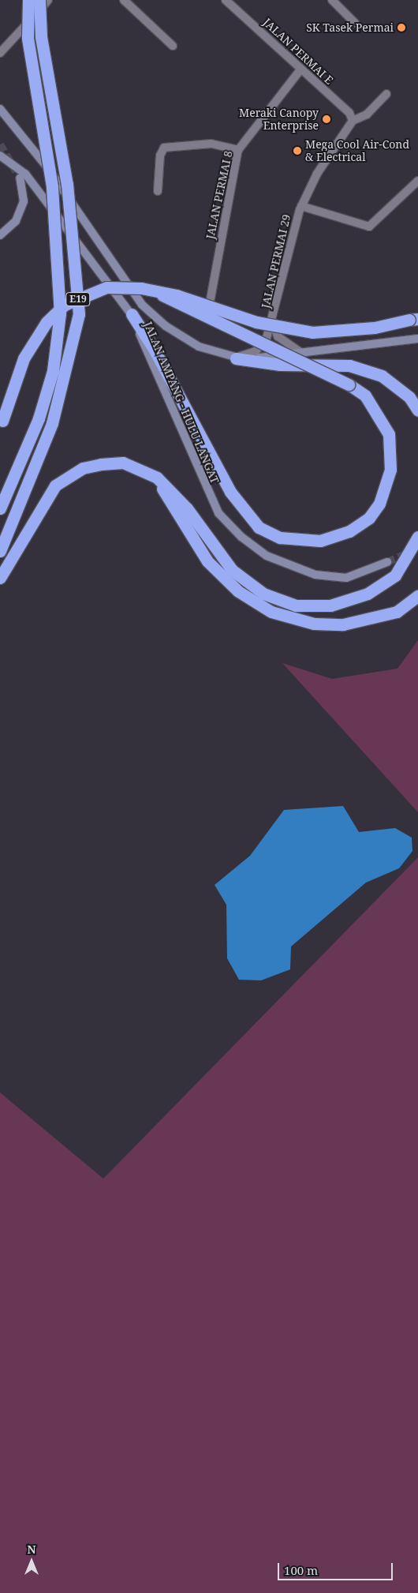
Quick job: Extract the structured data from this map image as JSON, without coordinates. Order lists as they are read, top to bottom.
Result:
{
  "streets": {
    "highway": ["E19"],
    "street": [
      "JALAN PERMAI E",
      "JALAN PERMAI 8",
      "JALAN PERMAI 29",
      "JALAN AMPANG - HULU LANGAT"
    ]
  },
  "crossings": [
    ["JALAN PERMAI E", "JALAN PERMAI 8"],
    ["JALAN PERMAI E", "JALAN PERMAI 29"],
    ["JALAN PERMAI 29", "JALAN AMPANG - HULU LANGAT"]
  ],
  "places": ["SK Tasek Permai", "Meraki Canopy Enterprise", "Mega Cool Air-Cond & Electrical"],
  "scale_bar": "100 m",
  "north": "top"
}
